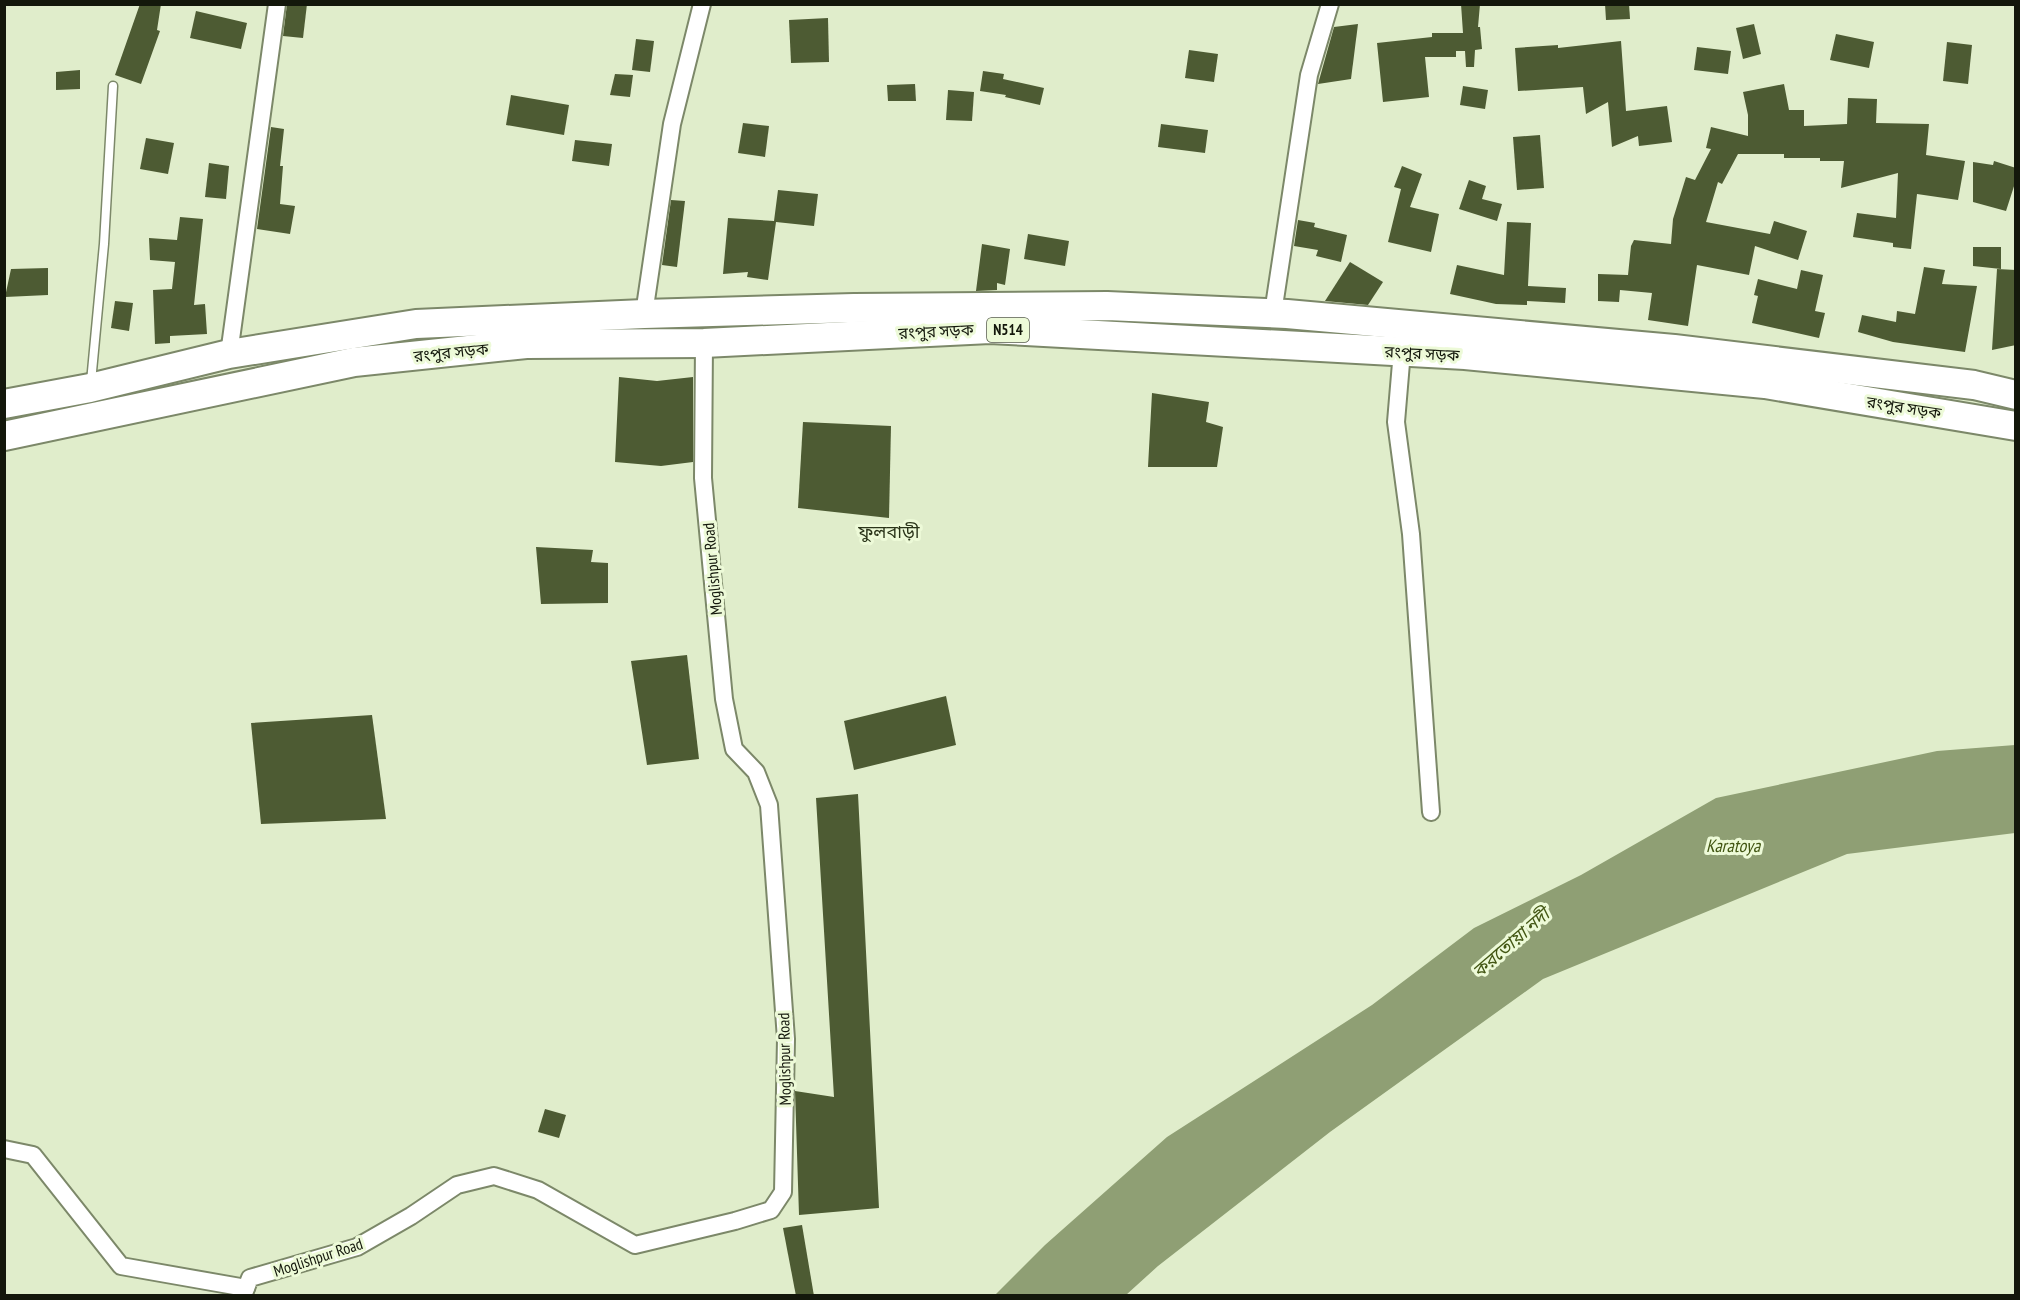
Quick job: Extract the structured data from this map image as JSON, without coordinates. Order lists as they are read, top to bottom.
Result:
{
  "streets": {
    "highway": ["N514", "রংপুর সড়ক"],
    "street": ["Moglishpur Road"]
  },
  "crossings": [
    ["রংপুর সড়ক", "Moglishpur Road"]
  ],
  "districts": ["ফুলবাড়ী"],
  "water": ["Karatoya", "করতোয়া নদী"]
}
